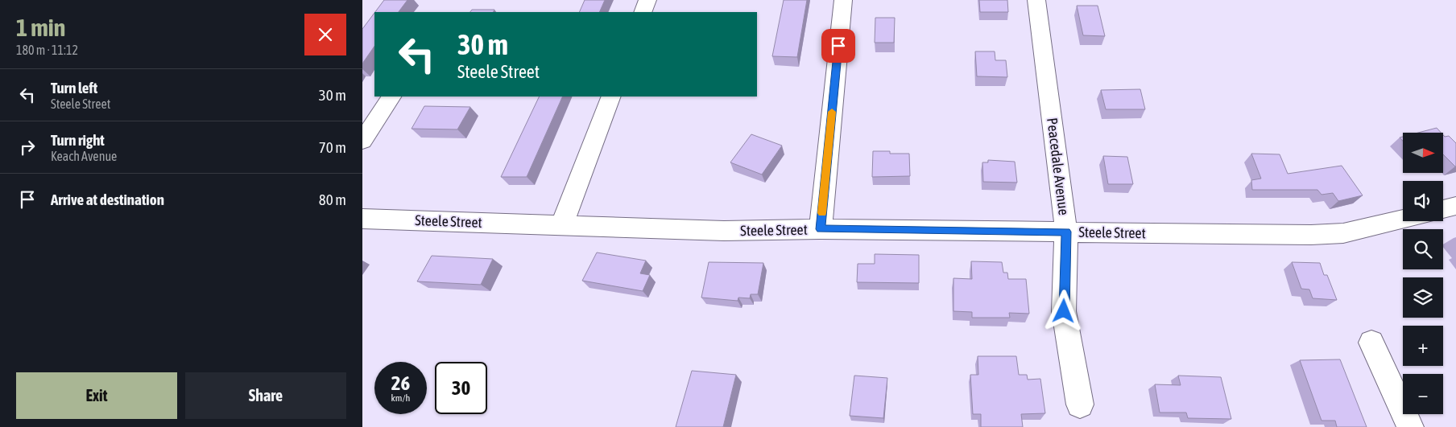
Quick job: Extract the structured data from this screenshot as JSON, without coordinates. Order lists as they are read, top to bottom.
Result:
{
  "streets": {
    "street": ["Peacedale Avenue", "Steele Street"]
  },
  "crossings": [
    ["Peacedale Avenue", "Steele Street"]
  ],
  "north": "right",
  "page": {
    "heading": ["1 min", "180 m · 11:12"],
    "turn": ["30 m", "Steele Street"],
    "list": [
      {
        "name": "Turn left",
        "note": "Steele Street",
        "value": "30 m"
      },
      {
        "name": "Turn right",
        "note": "Keach Avenue",
        "value": "70 m"
      },
      {
        "name": "Arrive at destination",
        "value": "80 m"
      }
    ],
    "map_buttons": ["+", "−"],
    "speed": "26 km/h",
    "limit": "30",
    "buttons": ["Exit", "Share"]
  }
}
